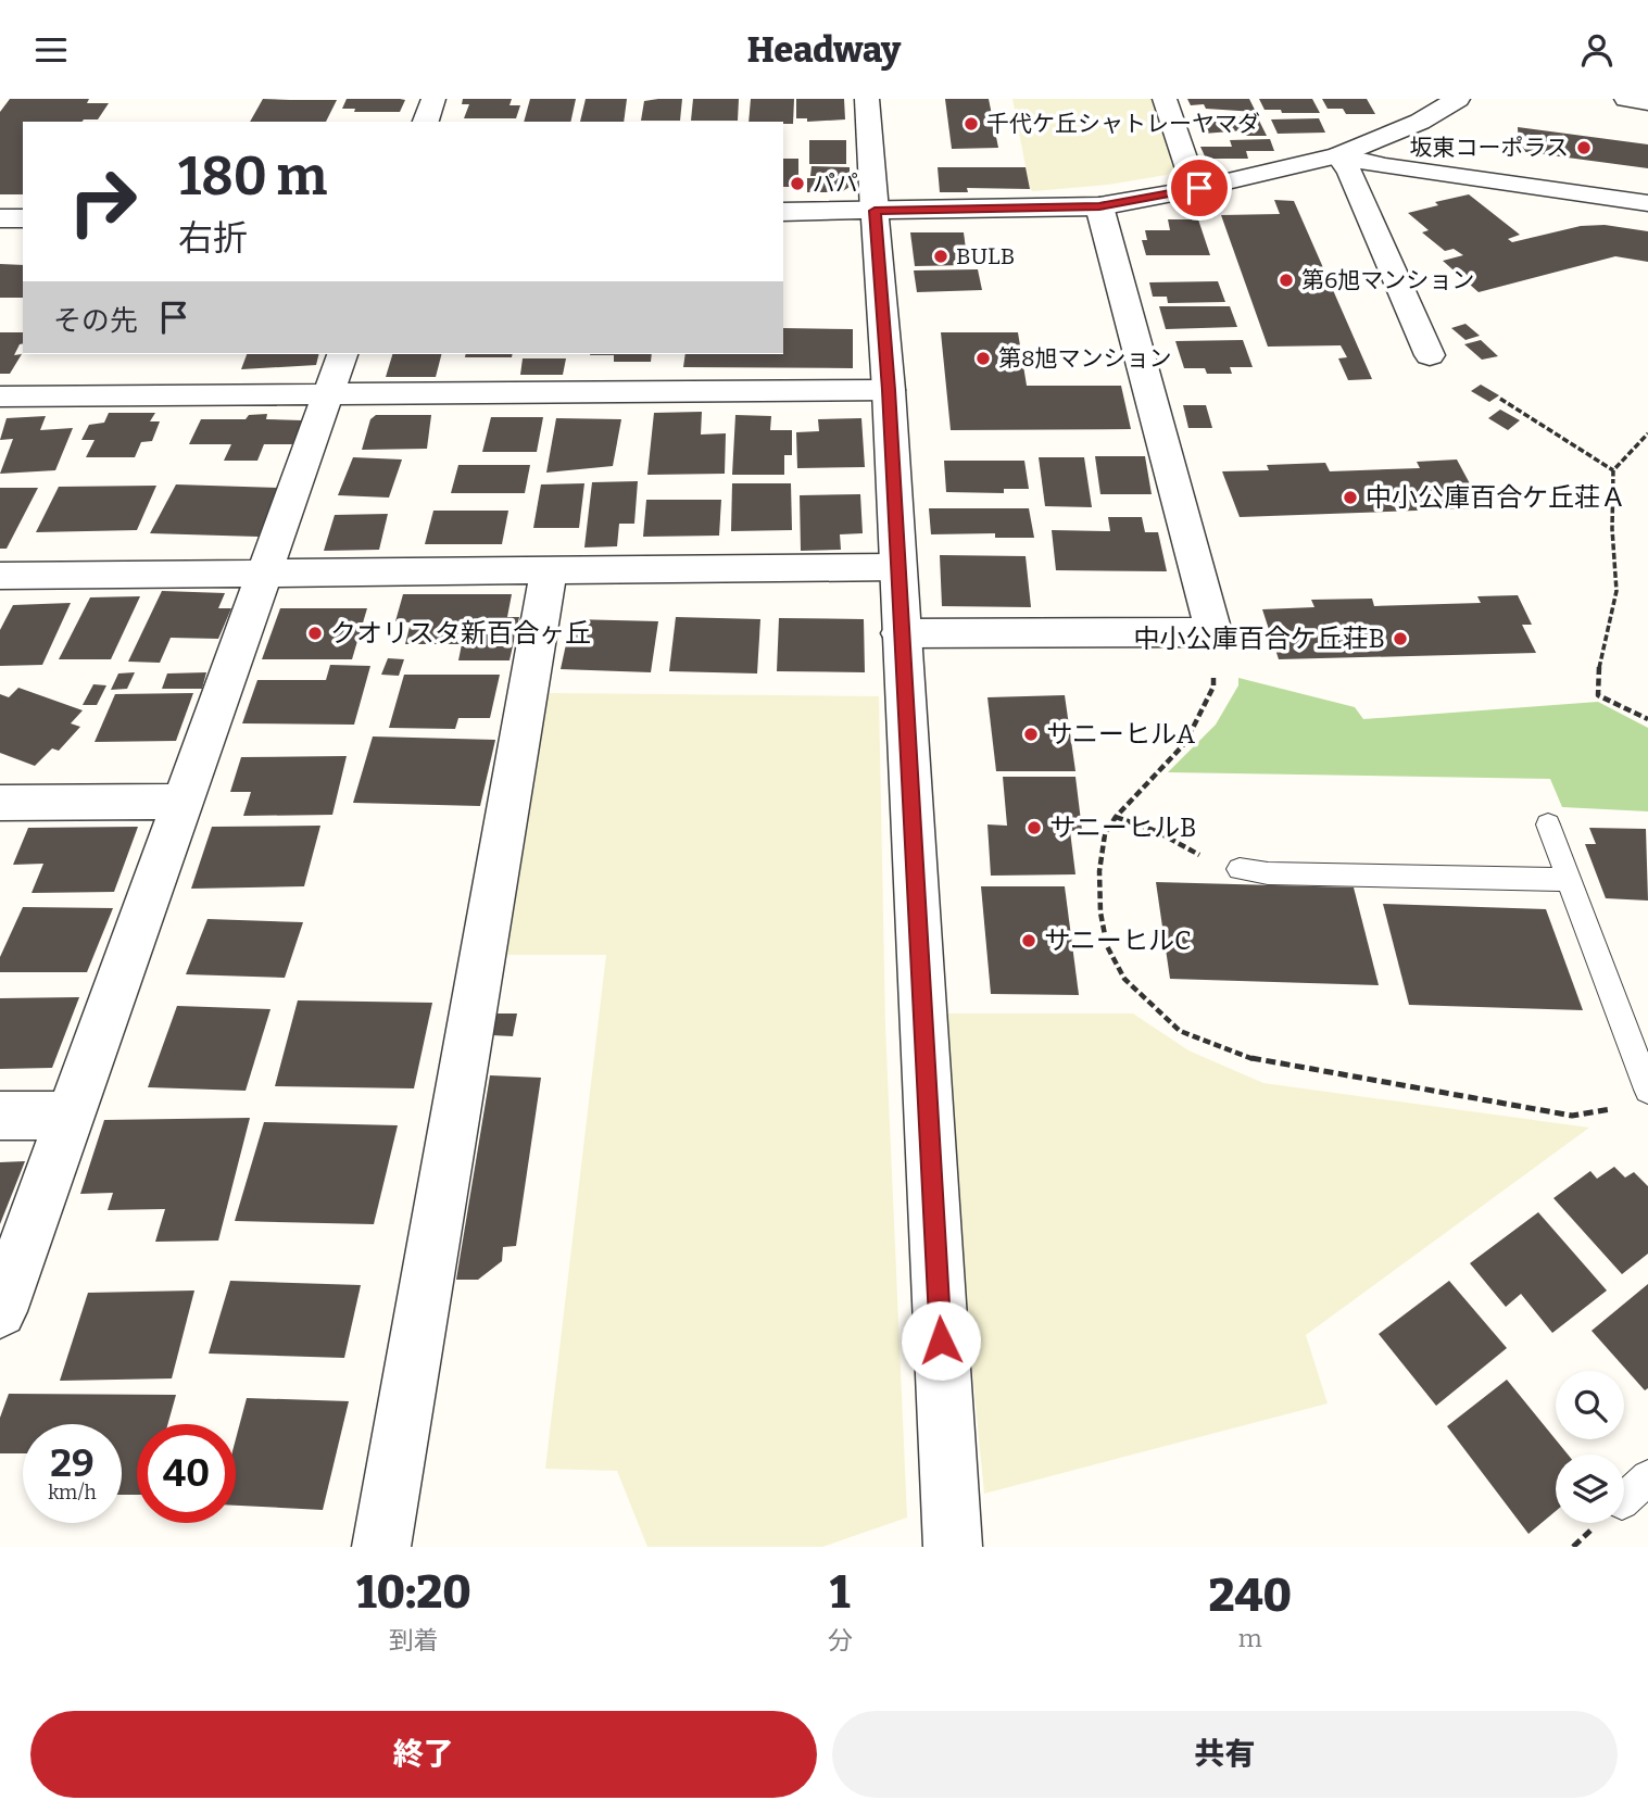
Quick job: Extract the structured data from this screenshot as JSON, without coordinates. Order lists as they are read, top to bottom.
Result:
{
  "places": [
    "千代ケ丘シャトレーヤマダ",
    "坂東コーポラス",
    "パパ",
    "BULB",
    "第6旭マンション",
    "第8旭マンション",
    "中小公庫百合ケ丘荘Ａ",
    "クオリスタ新百合ヶ丘",
    "中小公庫百合ケ丘荘B",
    "サニーヒルA",
    "サニーヒルB",
    "サニーヒルC"
  ],
  "page": {
    "header": "Headway",
    "turn": ["180 m", "右折"],
    "then": "その先",
    "speed": "29 km/h",
    "limit": "40",
    "eta": [
      "10:20",
      "到着",
      "1",
      "分",
      "240",
      "m"
    ],
    "buttons": ["終了", "共有"]
  }
}
